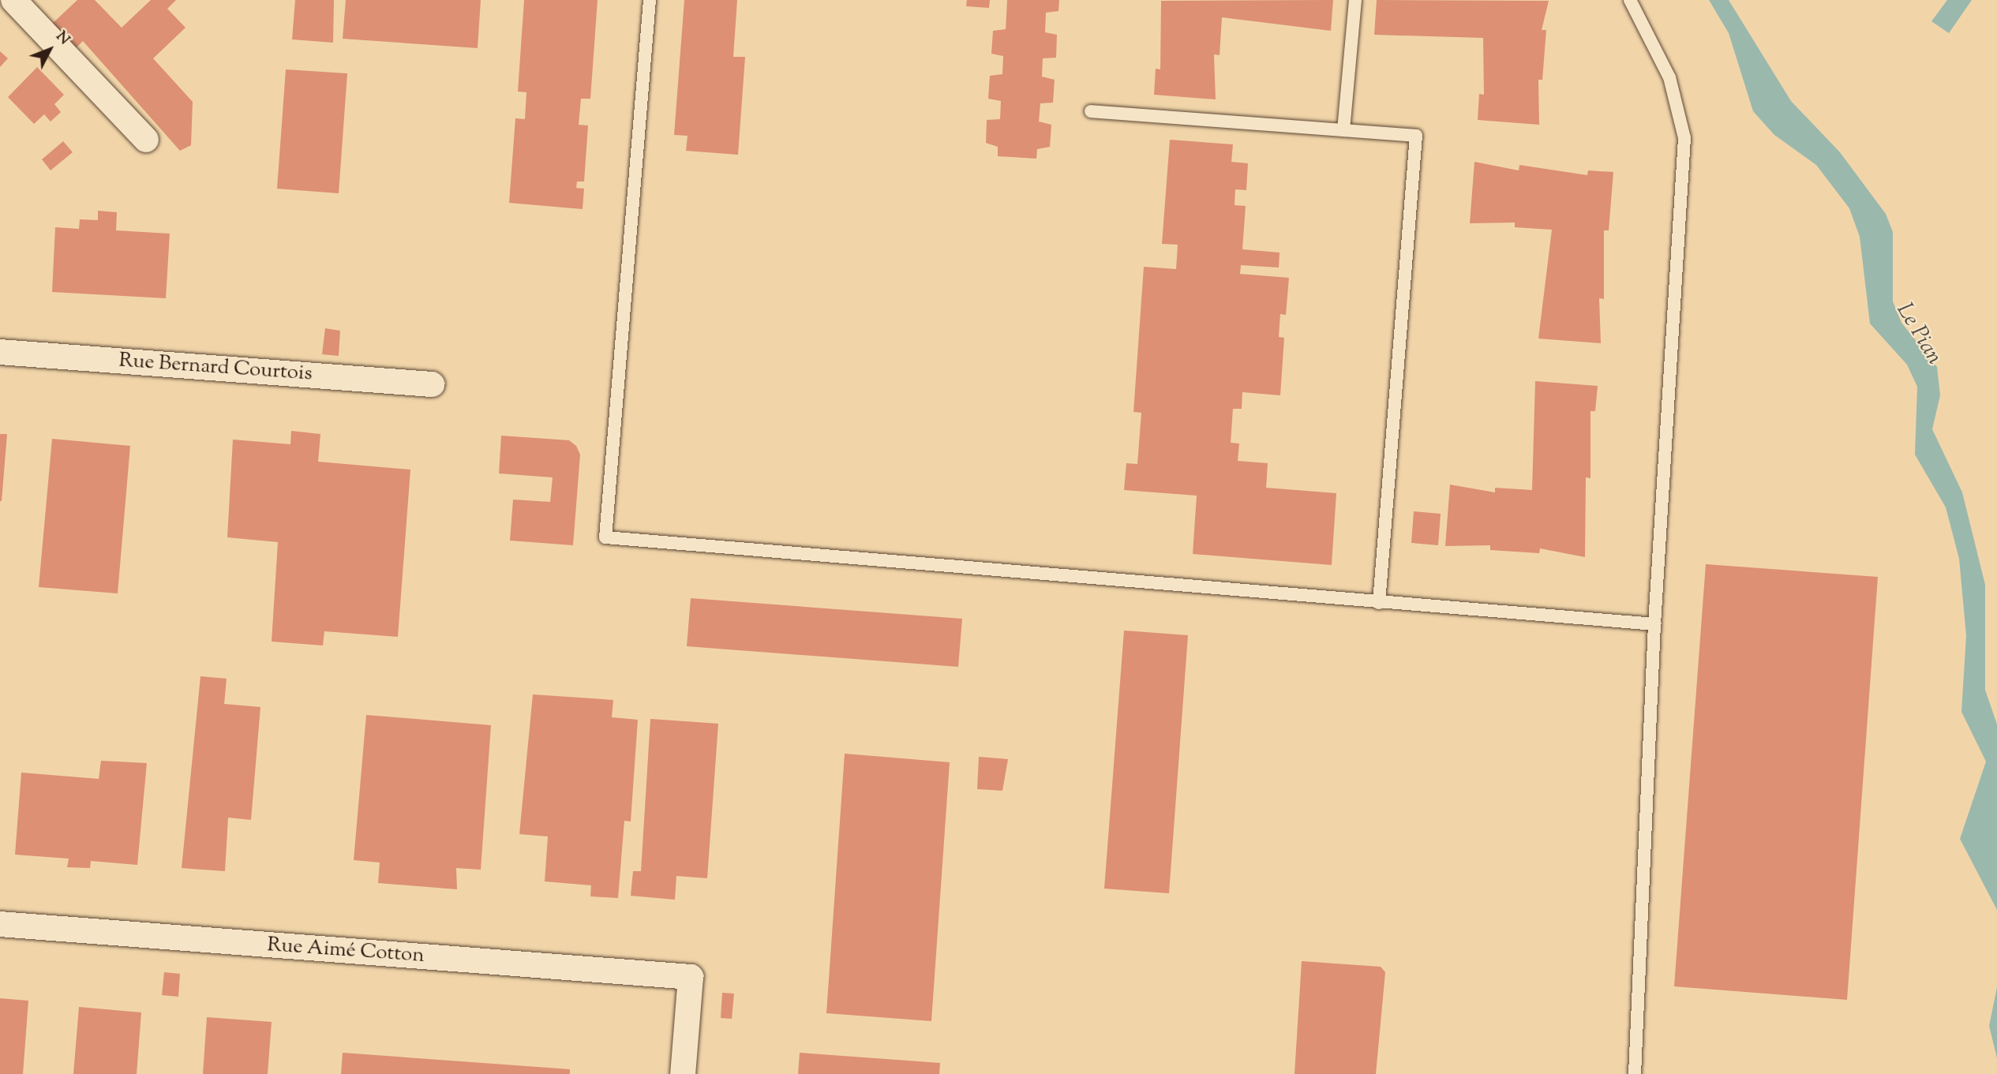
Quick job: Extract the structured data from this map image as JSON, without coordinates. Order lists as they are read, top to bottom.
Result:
{
  "streets": {
    "street": ["Rue Bernard Courtois", "Rue Aimé Cotton"]
  },
  "water": ["Le Pian"],
  "north": "top right"
}
